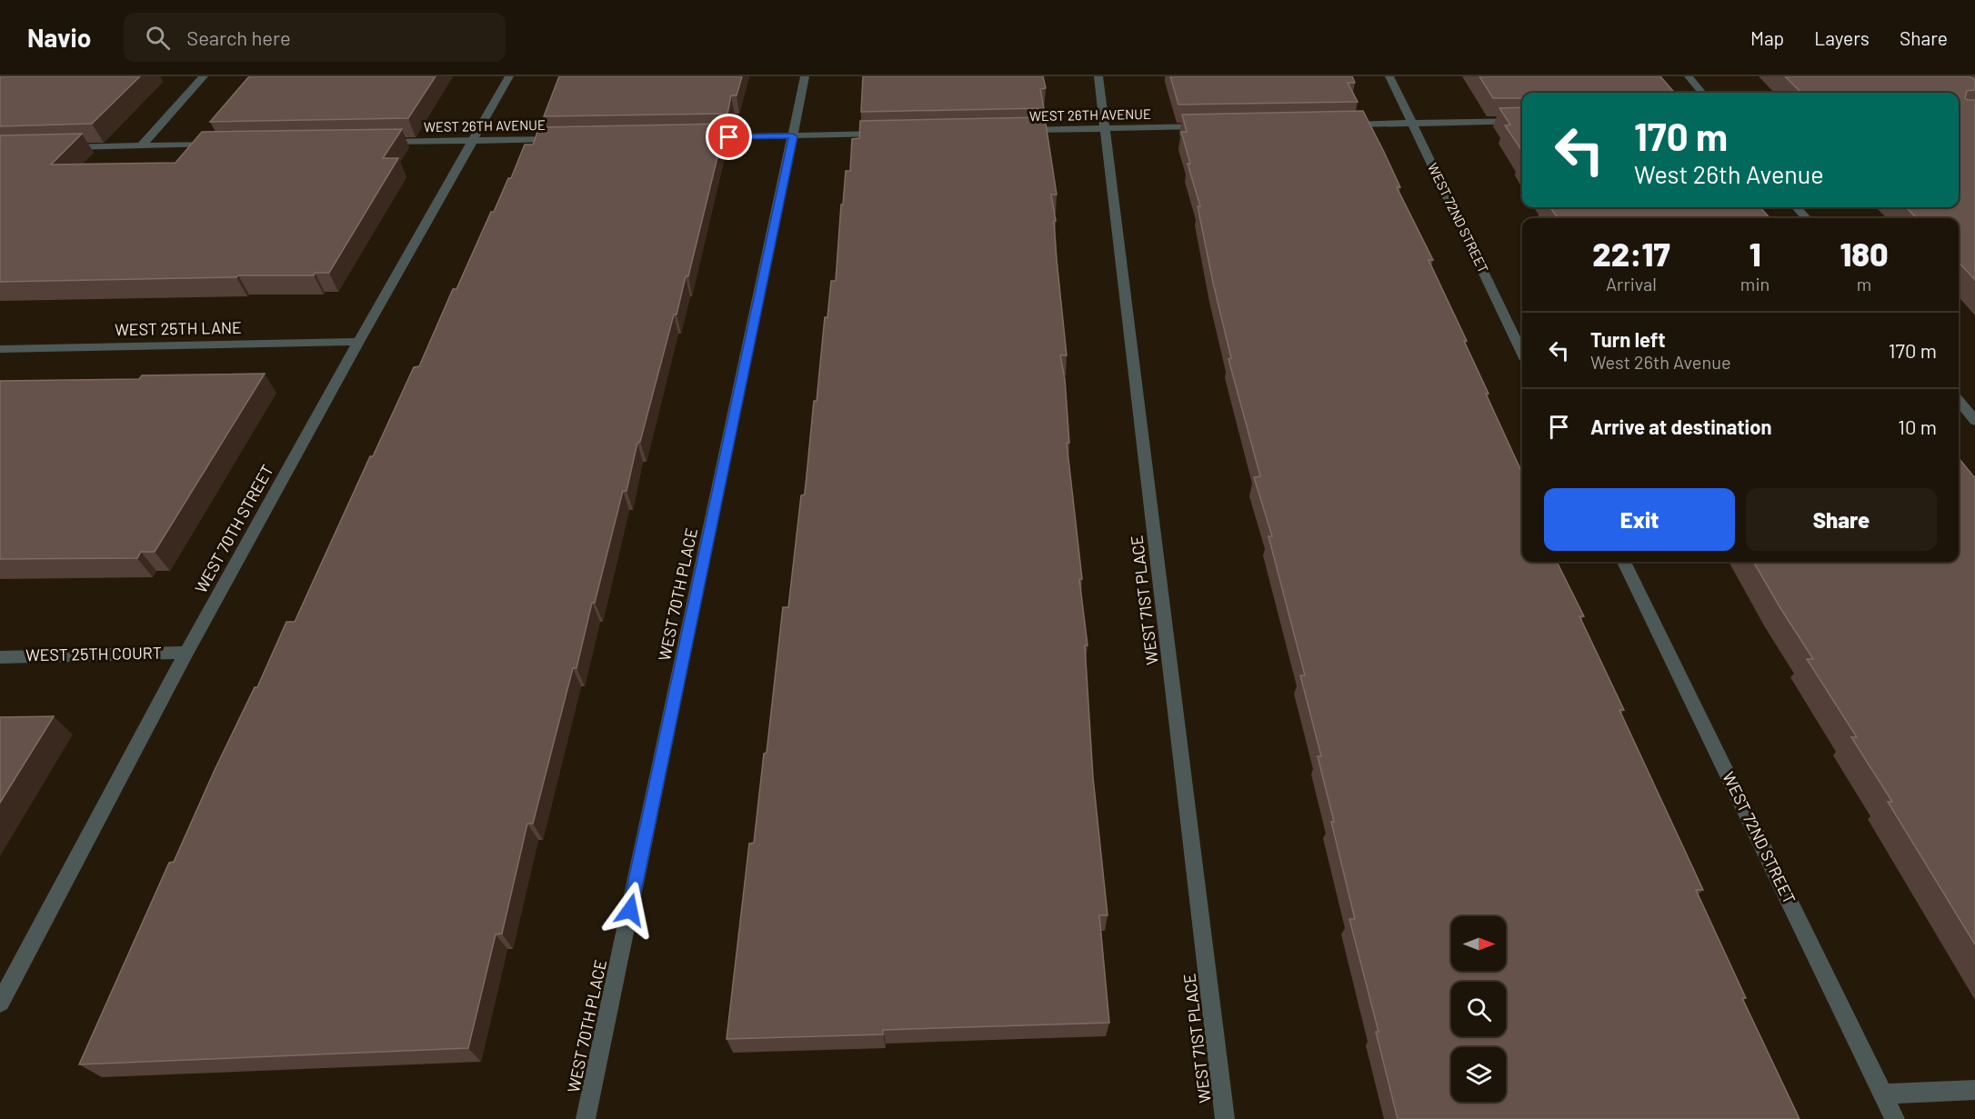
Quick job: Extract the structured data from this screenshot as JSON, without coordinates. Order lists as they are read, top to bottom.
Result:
{
  "streets": {
    "street": [
      "WEST 26TH AVENUE",
      "WEST 72ND STREET",
      "WEST 25TH LANE",
      "WEST 70TH STREET",
      "WEST 70TH PLACE",
      "WEST 71ST PLACE",
      "WEST 25TH COURT"
    ]
  },
  "crossings": [
    ["WEST 26TH AVENUE", "WEST 70TH STREET"],
    ["WEST 26TH AVENUE", "WEST 71ST PLACE"],
    ["WEST 25TH LANE", "WEST 70TH STREET"],
    ["WEST 70TH STREET", "WEST 25TH COURT"]
  ],
  "north": "right",
  "page": {
    "header": "Navio",
    "search": "Search here",
    "nav": ["Map", "Layers", "Share"],
    "turn": ["170 m", "West 26th Avenue"],
    "eta": [
      "22:17",
      "Arrival",
      "1",
      "min",
      "180",
      "m"
    ],
    "list": [
      {
        "name": "Turn left",
        "note": "West 26th Avenue",
        "value": "170 m"
      },
      {
        "name": "Arrive at destination",
        "value": "10 m"
      }
    ],
    "buttons": ["Exit", "Share"]
  }
}
